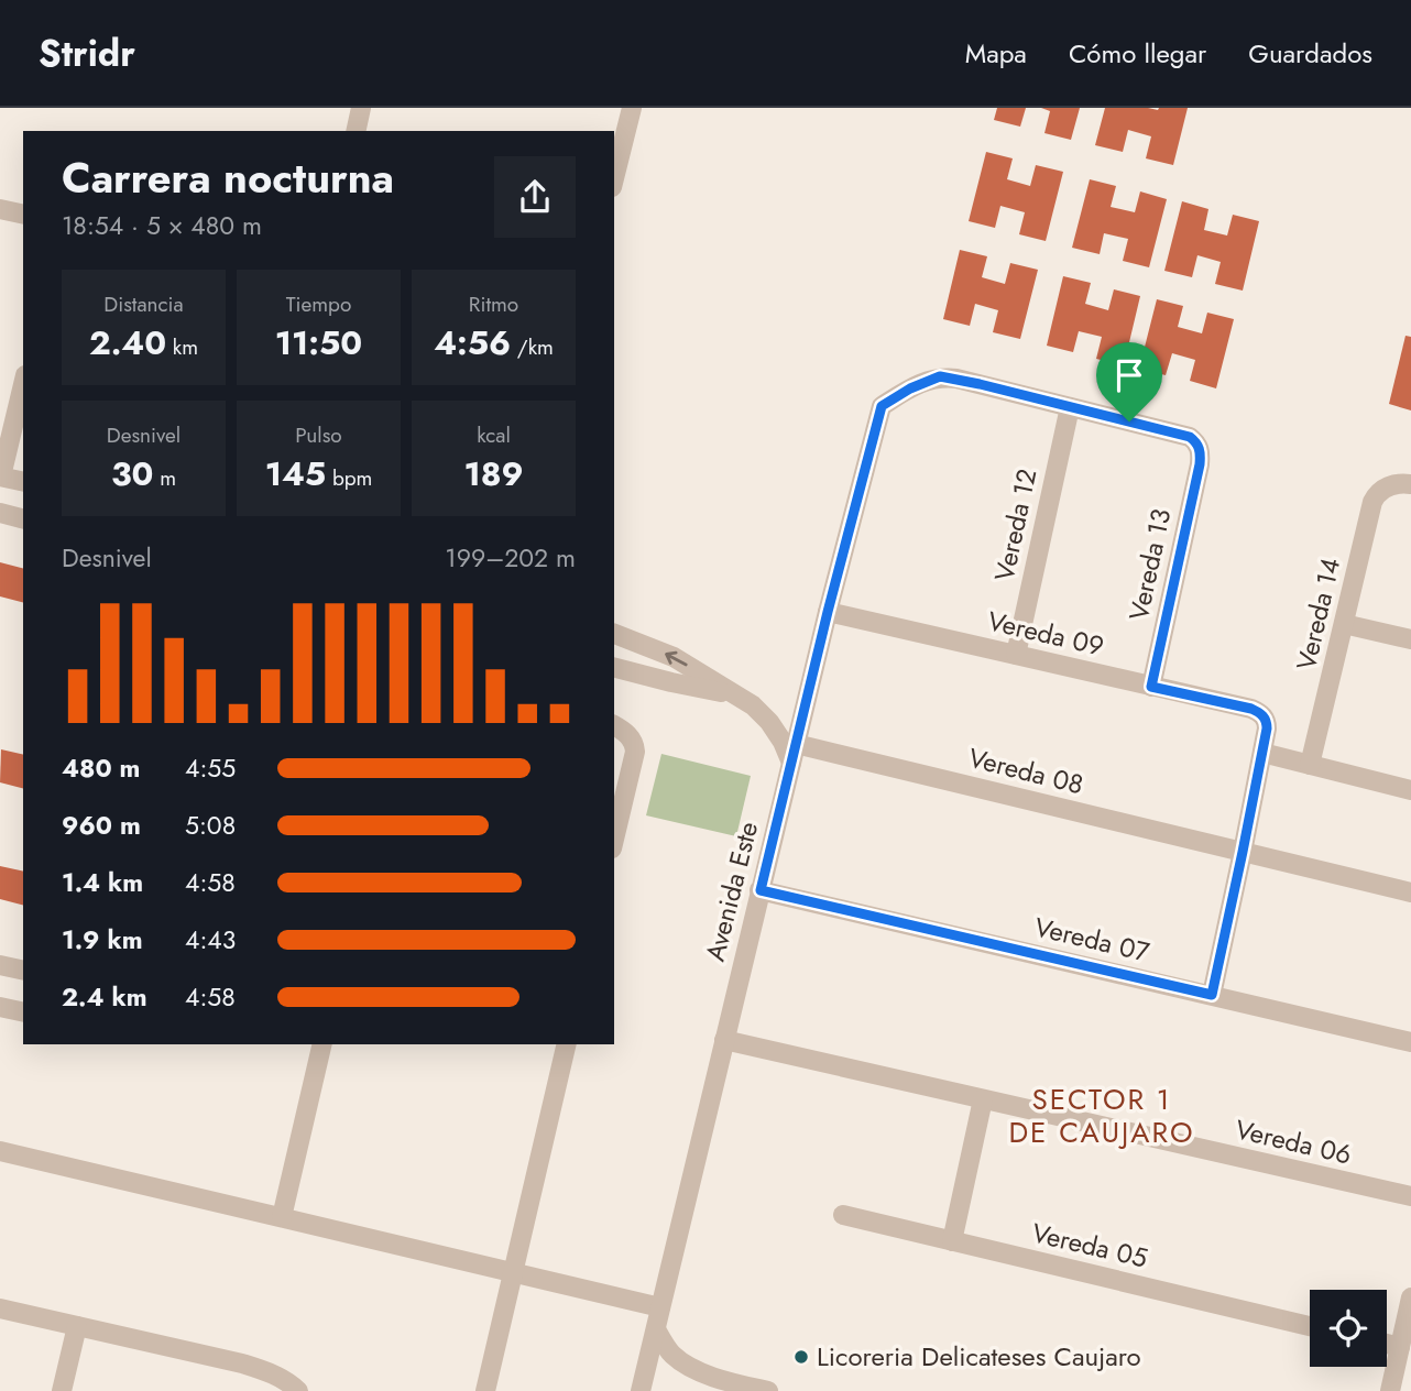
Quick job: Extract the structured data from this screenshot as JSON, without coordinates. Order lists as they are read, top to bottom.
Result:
{
  "streets": {
    "street": [
      "Vereda 12",
      "Vereda 13",
      "Vereda 14",
      "Vereda 09",
      "Vereda 08",
      "Avenida Este",
      "Vereda 07",
      "Vereda 06",
      "Vereda 05"
    ]
  },
  "crossings": [
    ["Vereda 12", "Vereda 13"],
    ["Vereda 12", "Vereda 09"],
    ["Vereda 12", "Avenida Este"],
    ["Vereda 13", "Vereda 09"],
    ["Vereda 13", "Avenida Este"],
    ["Vereda 09", "Avenida Este"],
    ["Vereda 08", "Avenida Este"],
    ["Avenida Este", "Vereda 07"],
    ["Avenida Este", "Vereda 06"]
  ],
  "districts": ["SECTOR 1 DE CAUJARO"],
  "places": ["Licoreria Delicateses Caujaro"],
  "page": {
    "header": "Stridr",
    "nav": ["Mapa", "Cómo llegar", "Guardados"],
    "heading": ["Carrera nocturna", "18:54 · 5 × 480 m"],
    "stats": [
      ["Distancia", "2.40 km"],
      ["Tiempo", "11:50"],
      ["Ritmo", "4:56 /km"],
      ["Desnivel", "30 m"],
      ["Pulso", "145 bpm"],
      ["kcal", "189"]
    ],
    "chart": ["Desnivel", "199–202 m"],
    "list": [
      {
        "name": "480 m",
        "note": "4:55"
      },
      {
        "name": "960 m",
        "note": "5:08"
      },
      {
        "name": "1.4 km",
        "note": "4:58"
      },
      {
        "name": "1.9 km",
        "note": "4:43"
      },
      {
        "name": "2.4 km",
        "note": "4:58"
      }
    ]
  }
}
